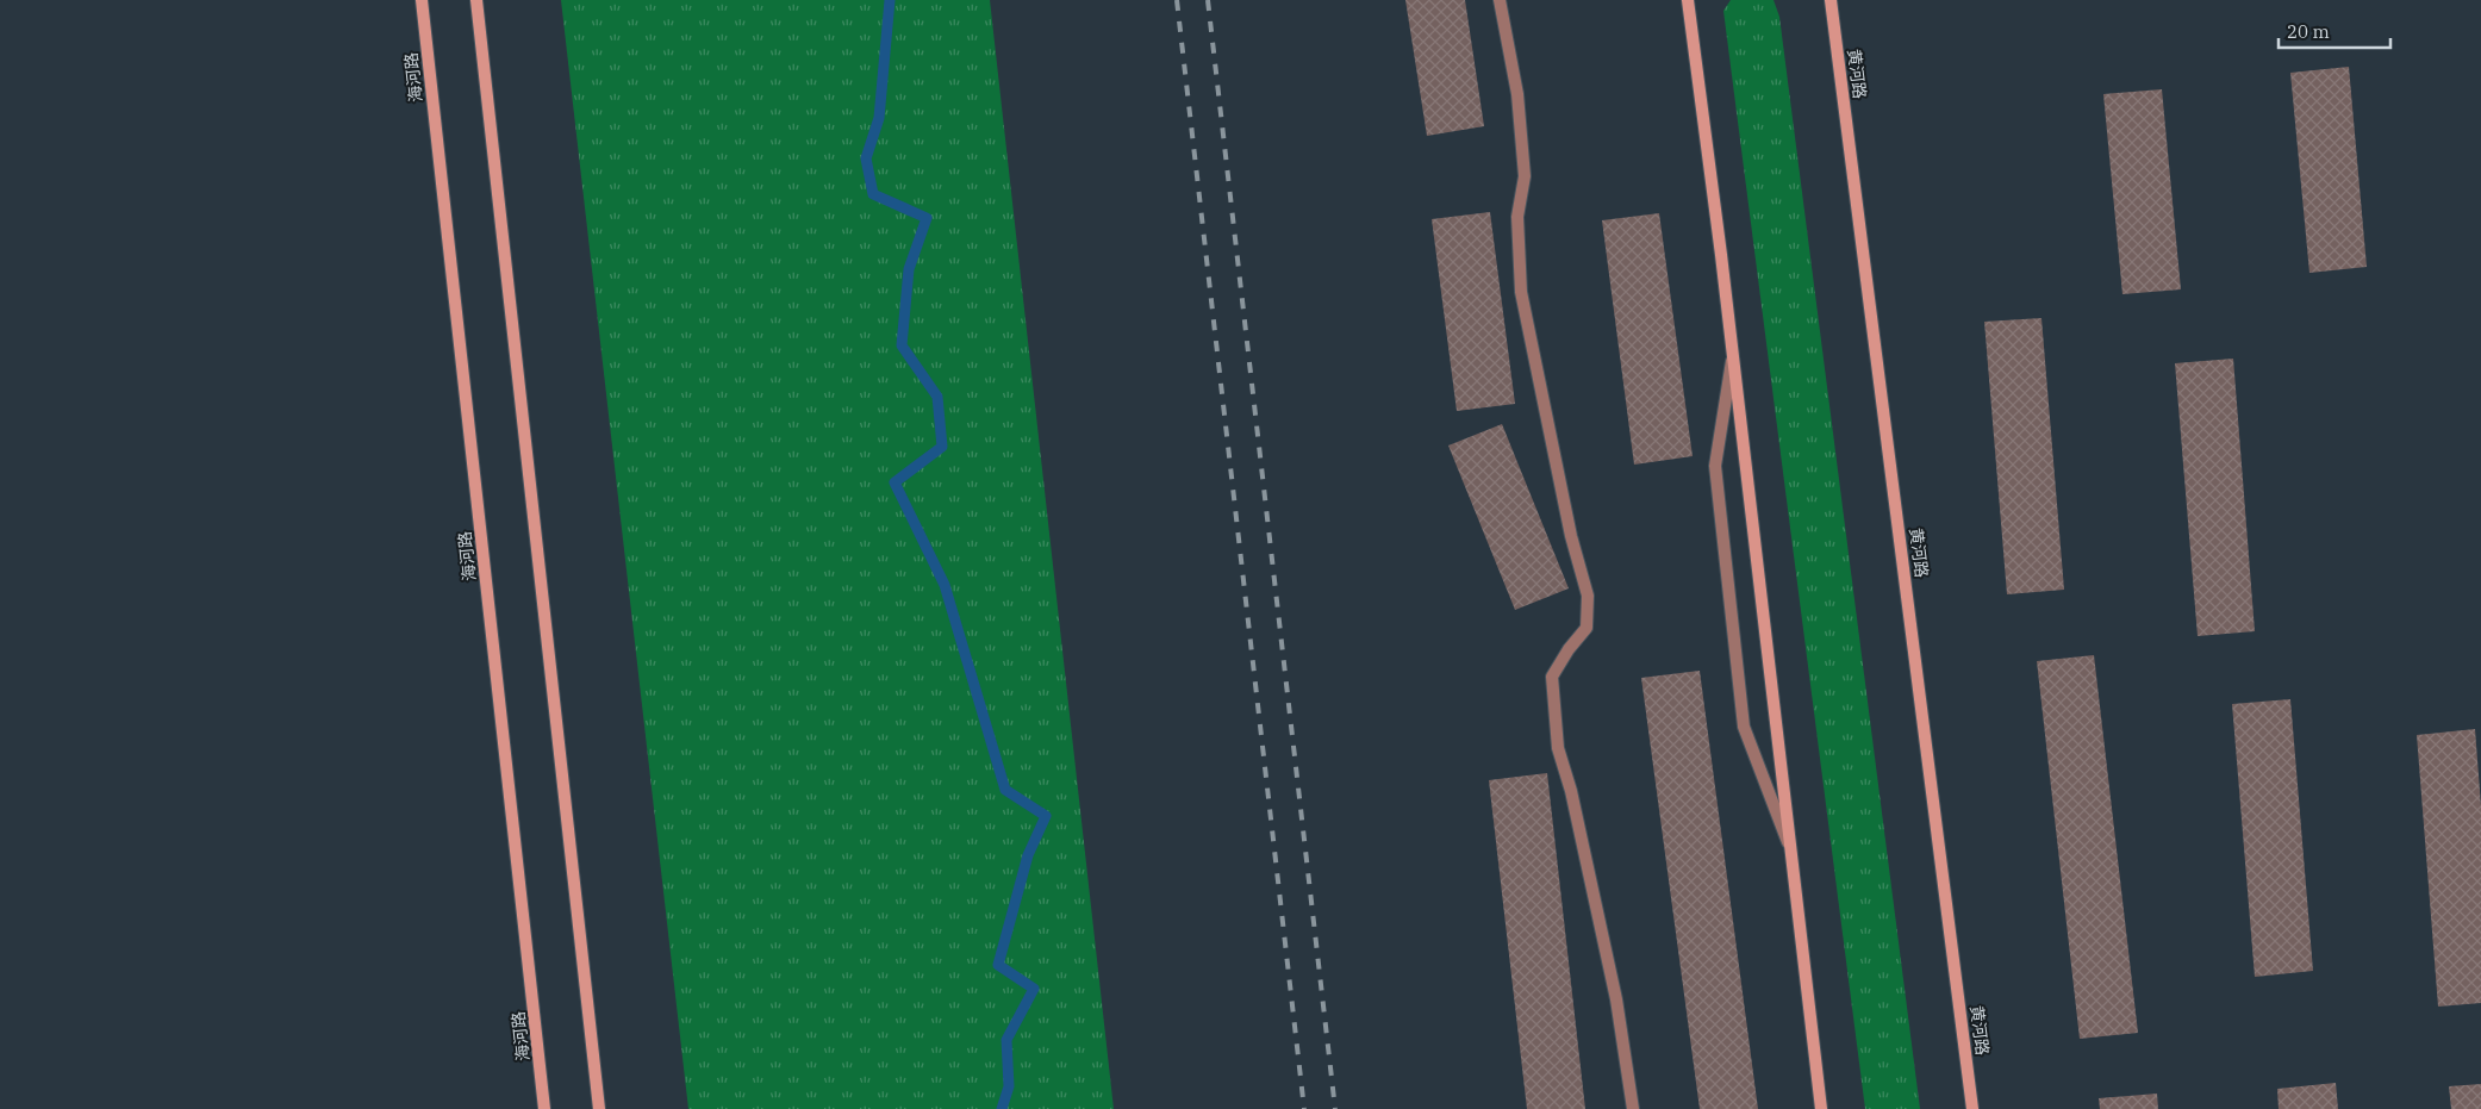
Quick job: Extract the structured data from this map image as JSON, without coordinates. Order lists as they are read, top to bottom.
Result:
{
  "streets": {
    "main road": ["黄河路", "海河路"]
  },
  "scale_bar": "20 m"
}
